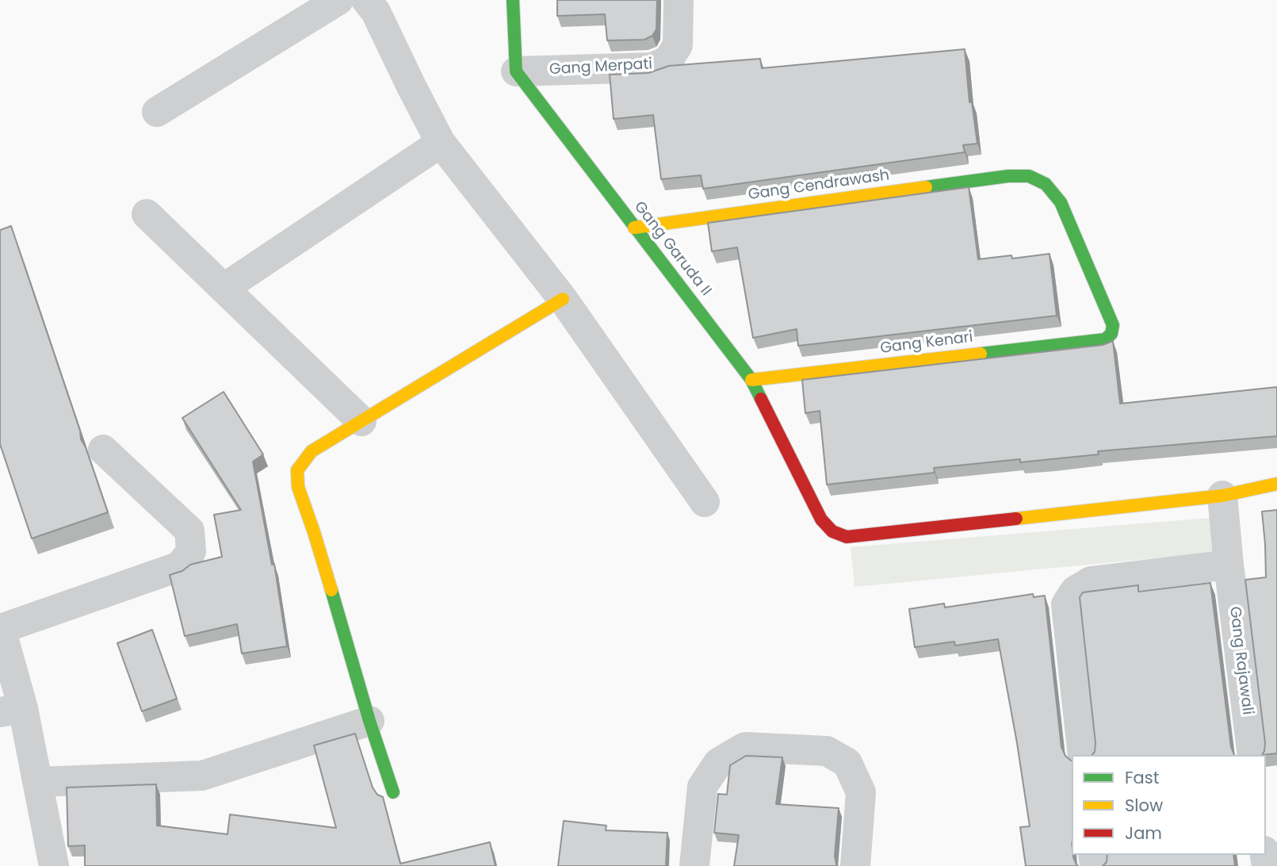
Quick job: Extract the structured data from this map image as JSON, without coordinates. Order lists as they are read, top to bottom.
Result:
{
  "streets": {
    "street": [
      "Gang Merpati",
      "Gang Cendrawash",
      "Gang Garuda II",
      "Gang Kenari",
      "Gang Rajawali"
    ]
  },
  "crossings": [
    ["Gang Merpati", "Gang Garuda II"],
    ["Gang Cendrawash", "Gang Garuda II"],
    ["Gang Cendrawash", "Gang Kenari"],
    ["Gang Garuda II", "Gang Kenari"],
    ["Gang Garuda II", "Gang Rajawali"]
  ],
  "legend": ["Fast", "Slow", "Jam"]
}
